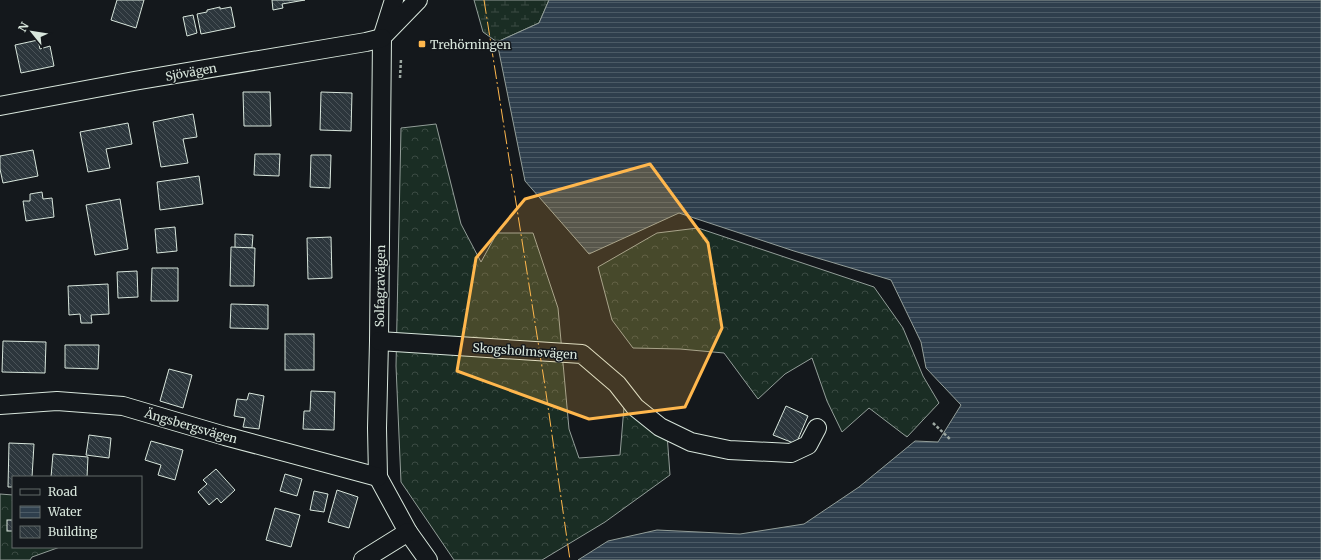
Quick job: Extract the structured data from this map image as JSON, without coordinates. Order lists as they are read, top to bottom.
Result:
{
  "streets": {
    "street": [
      "Sjövägen",
      "Solfagravägen",
      "Skogsholmsvägen",
      "Ängsbergsvägen"
    ]
  },
  "crossings": [
    ["Sjövägen", "Solfagravägen"],
    ["Solfagravägen", "Skogsholmsvägen"],
    ["Solfagravägen", "Ängsbergsvägen"]
  ],
  "places": {
    "transit": ["Trehörningen"]
  },
  "legend": ["Road", "Water", "Building"],
  "north": "top left"
}
